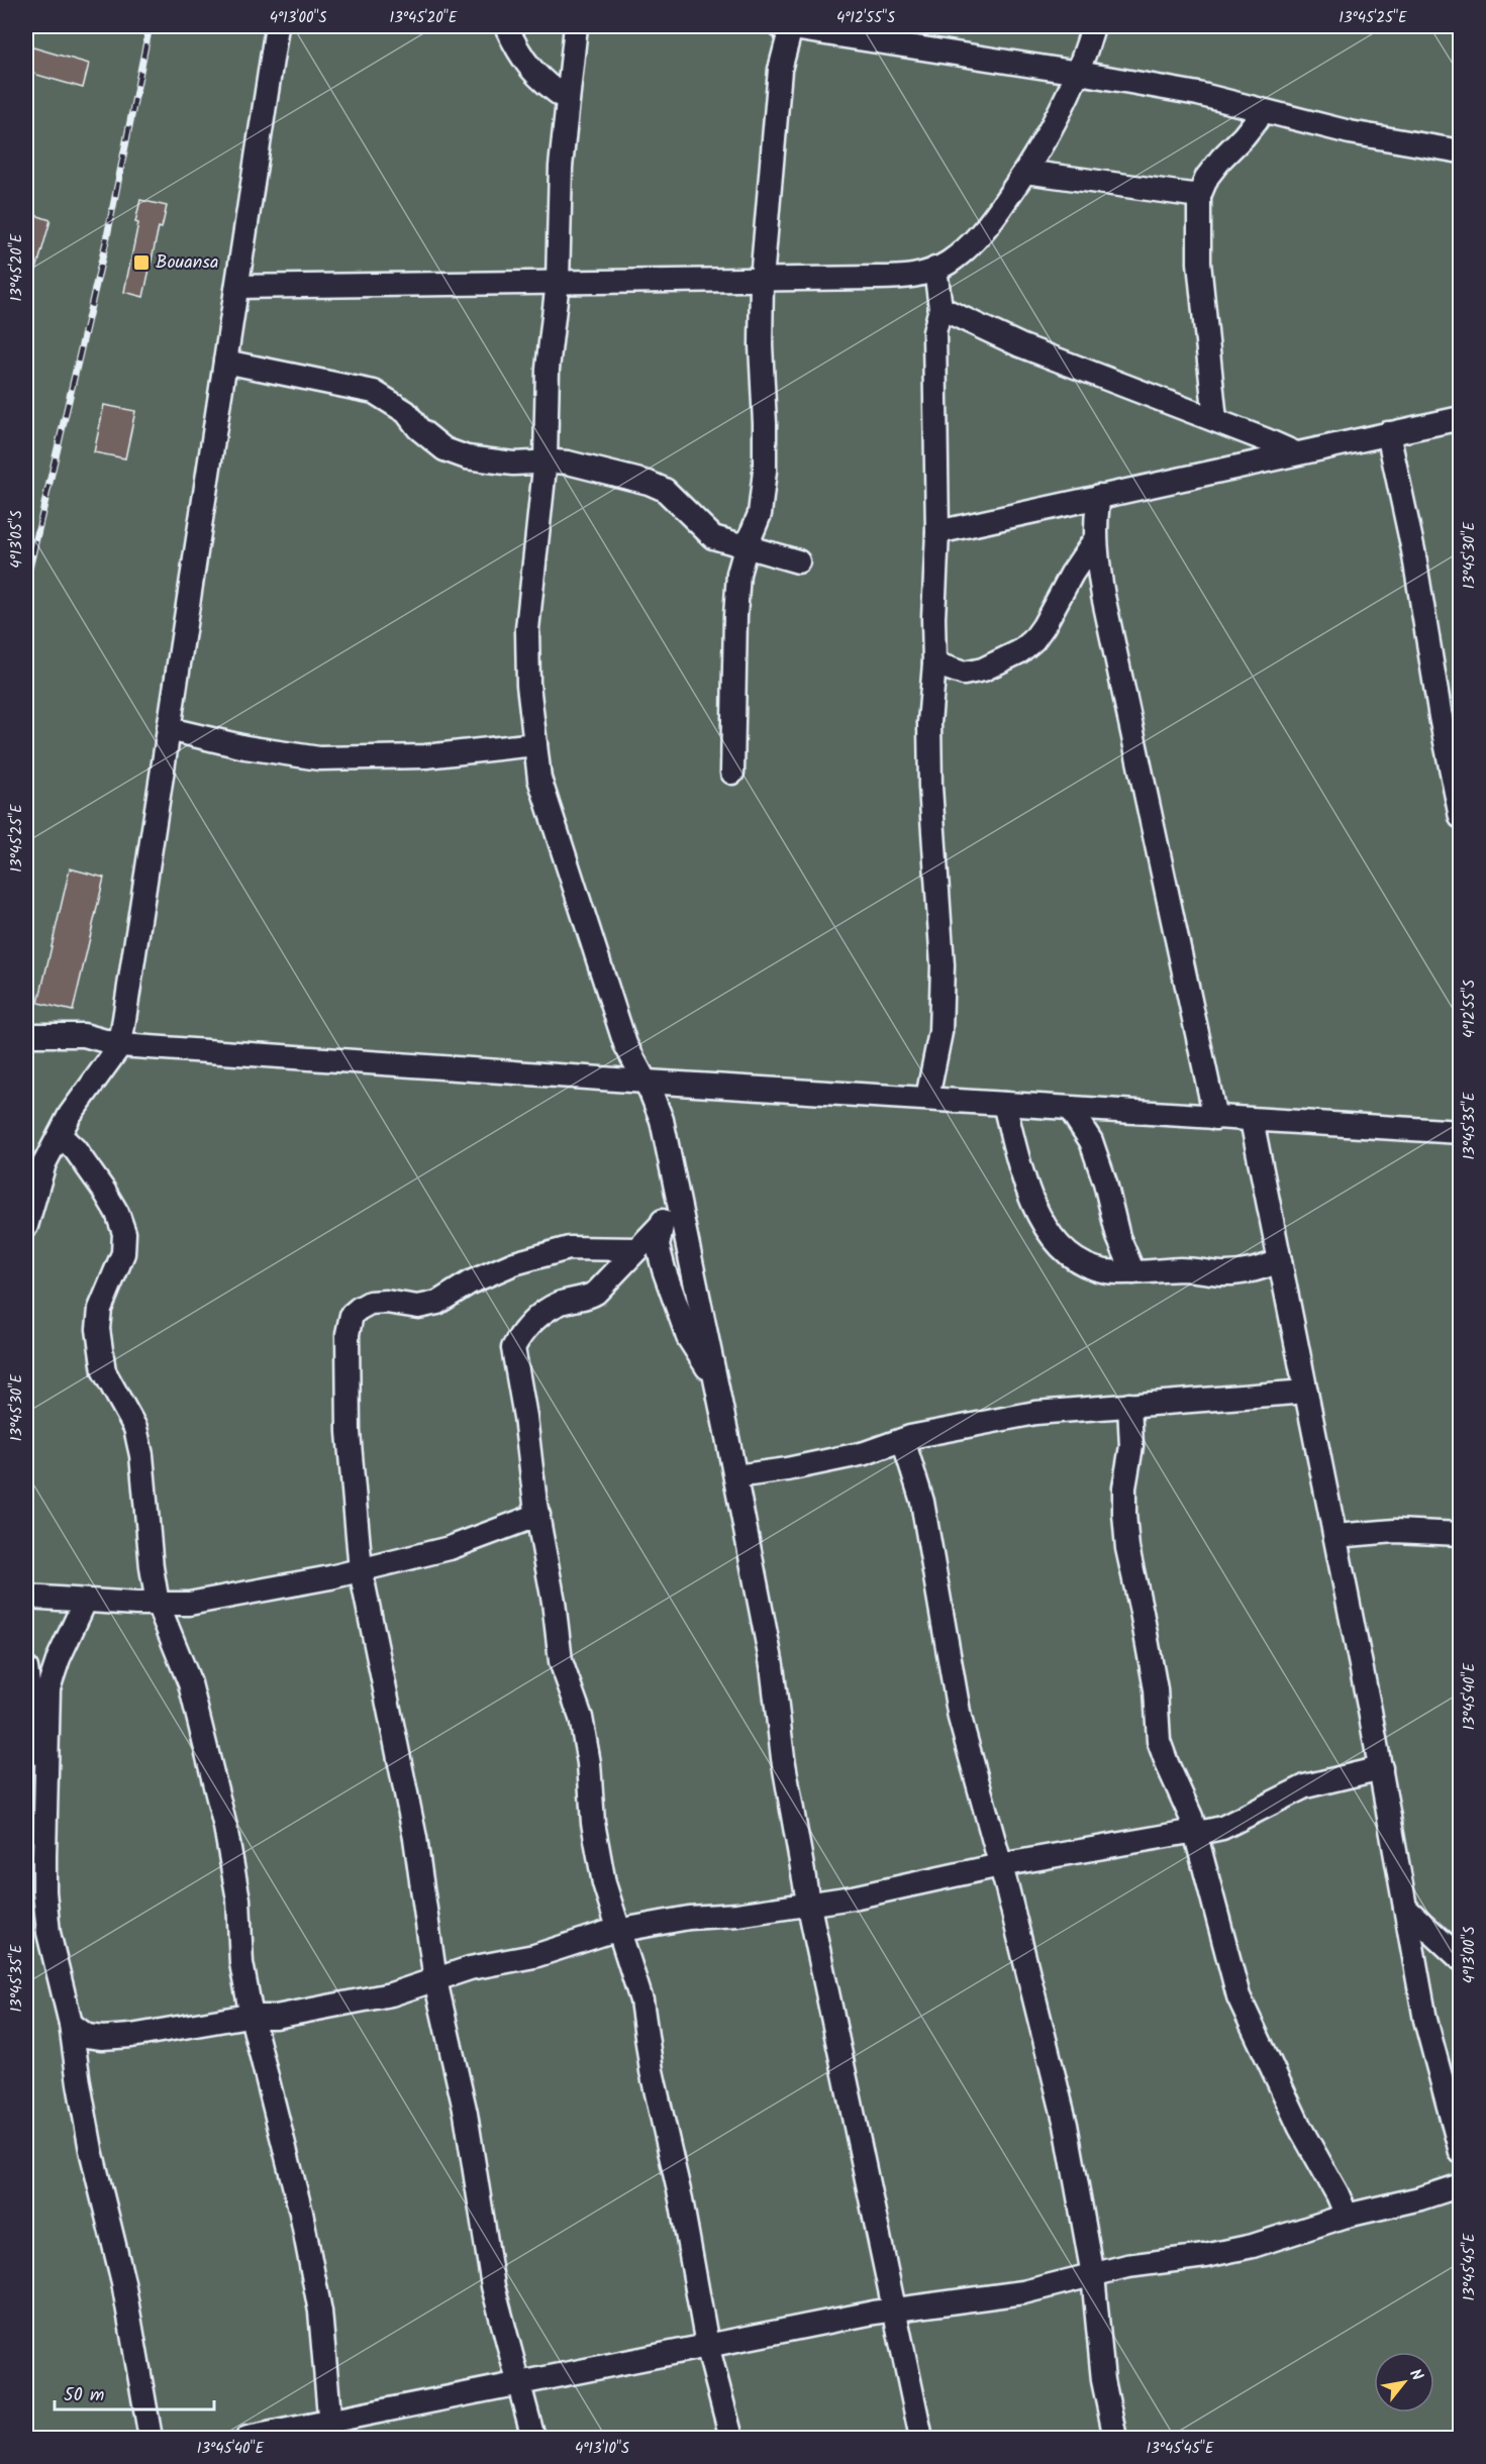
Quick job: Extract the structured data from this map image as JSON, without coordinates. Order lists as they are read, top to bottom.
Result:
{
  "places": {
    "transit": ["Bouansa"]
  },
  "scale_bar": "50 m",
  "north": "top right",
  "coordinates": [
    "4°13'00\"S",
    "13°45'20\"E",
    "4°12'55\"S",
    "13°45'25\"E",
    "4°13'05\"S",
    "13°45'30\"E",
    "13°45'35\"E",
    "13°45'40\"E",
    "13°45'45\"E",
    "4°13'10\"S"
  ]
}
